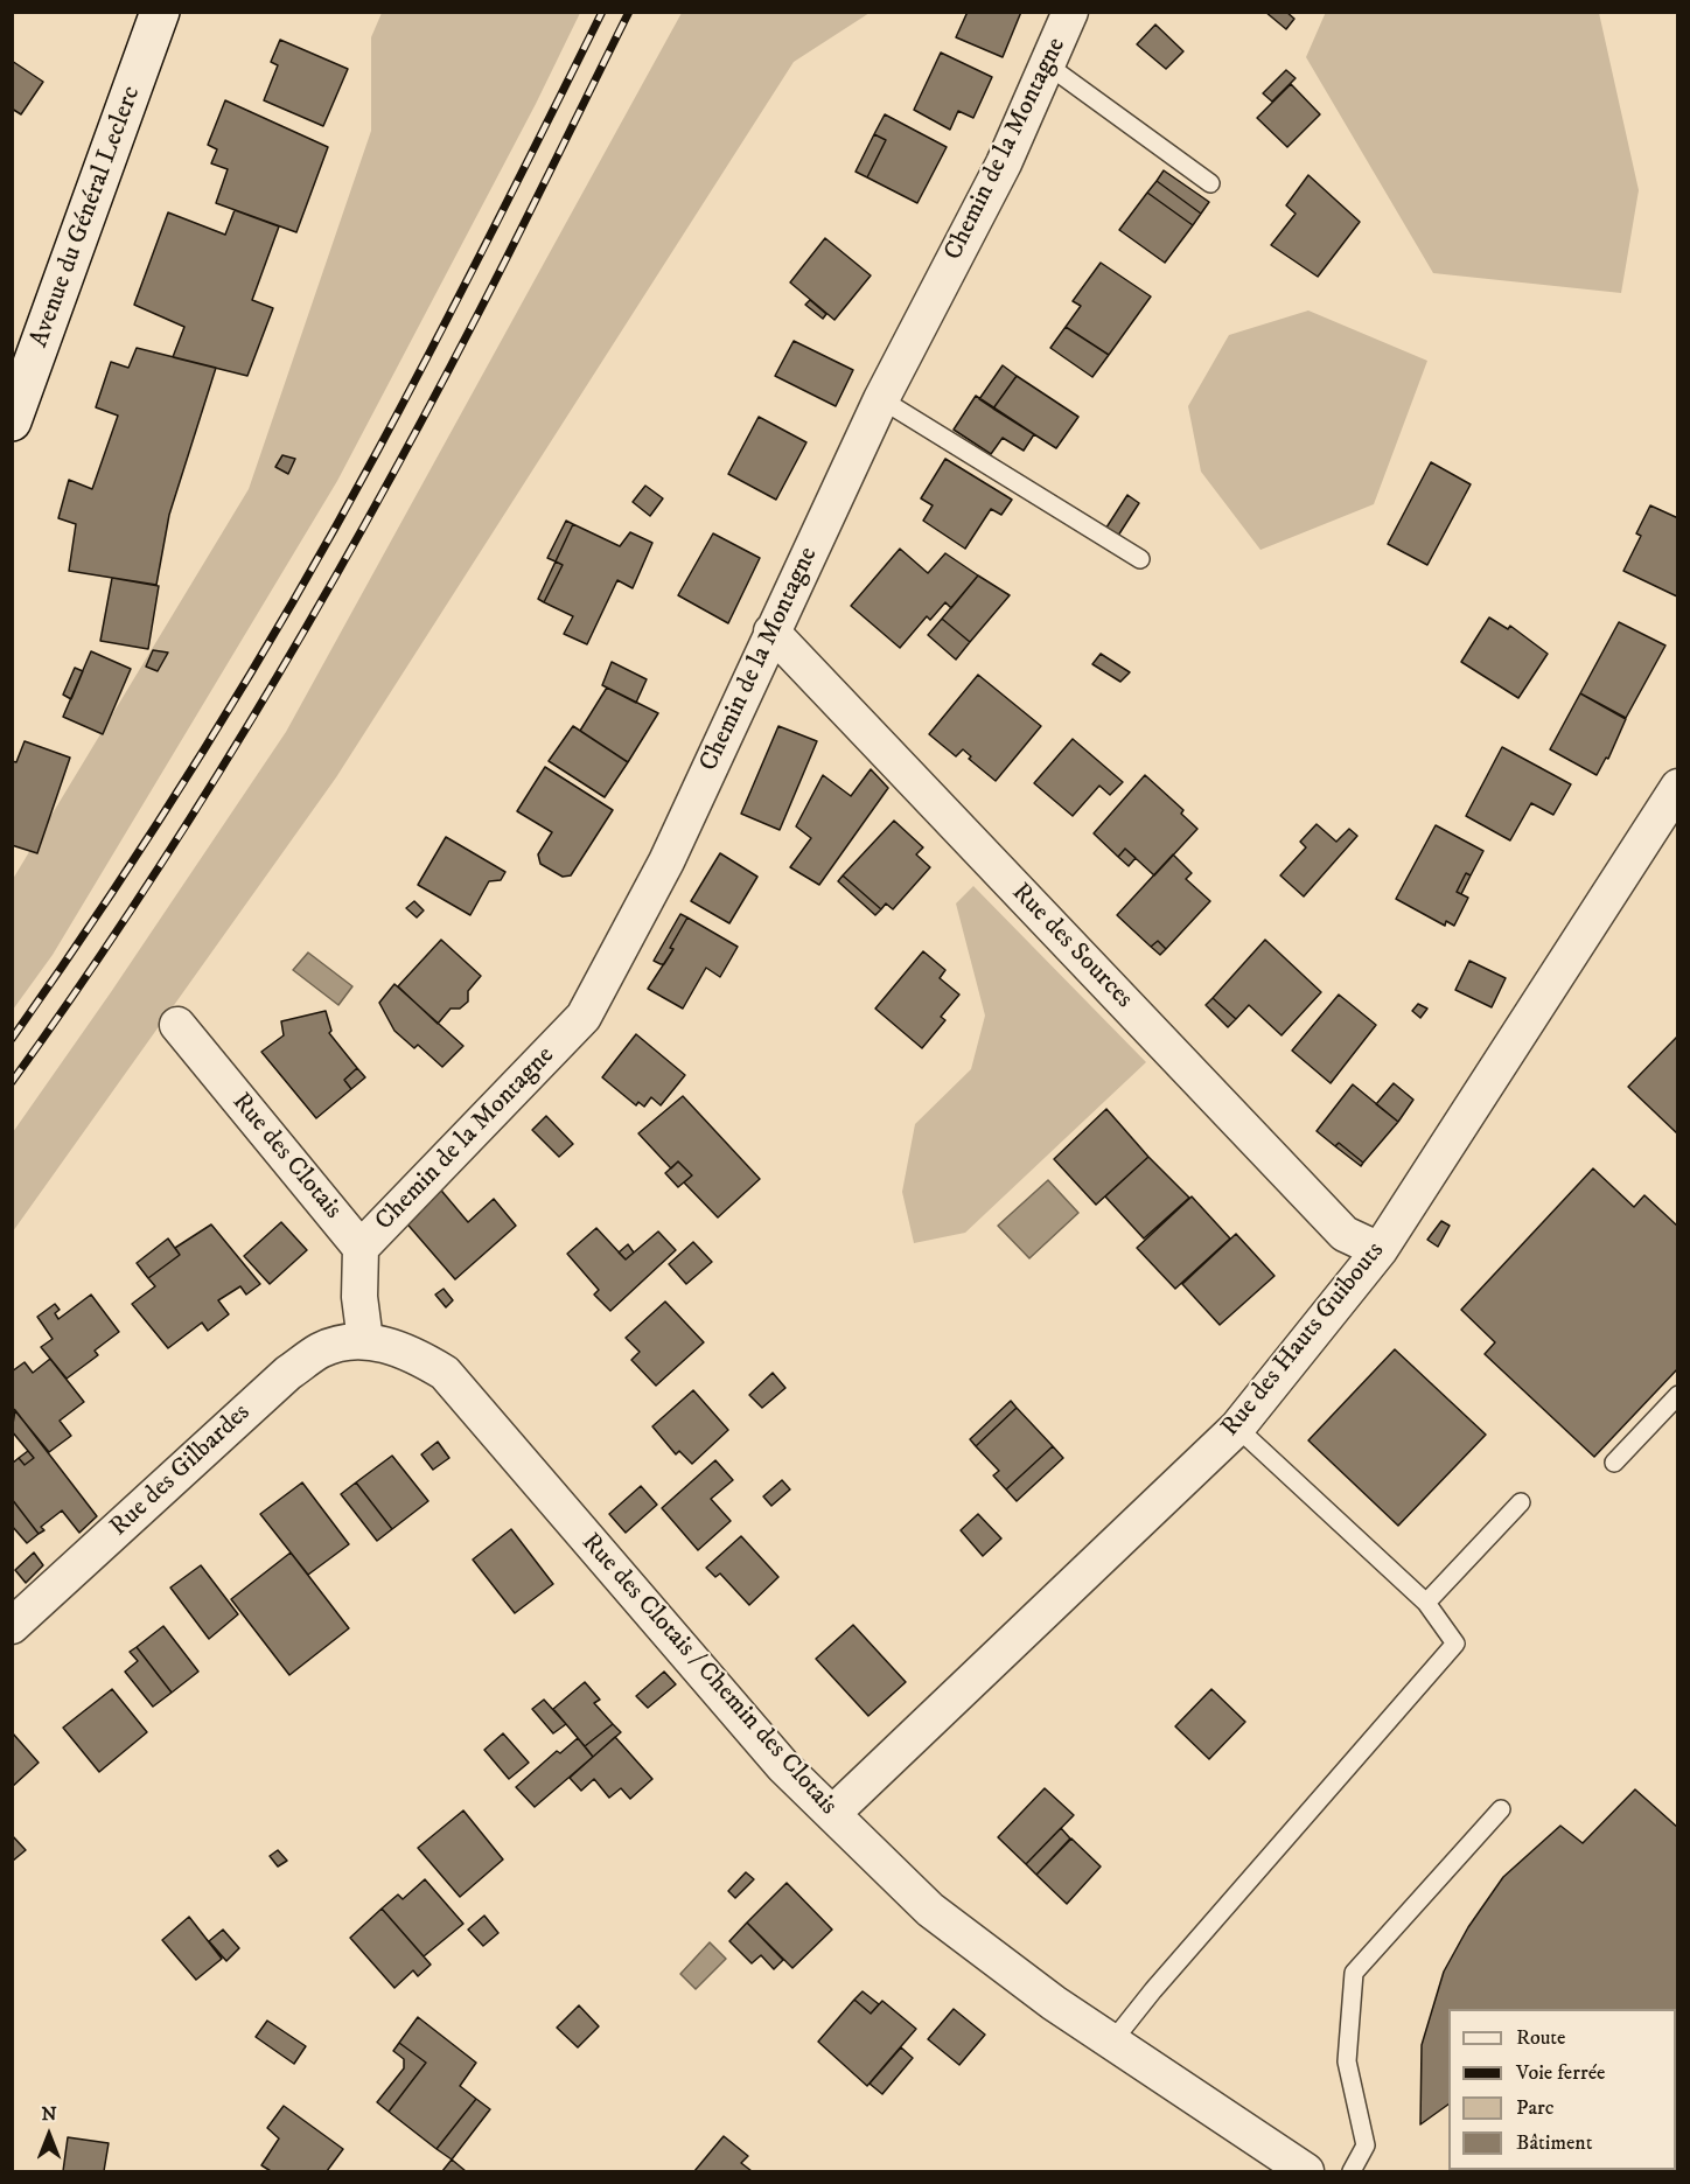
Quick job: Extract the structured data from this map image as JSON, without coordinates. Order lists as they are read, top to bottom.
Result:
{
  "streets": {
    "main road": ["Avenue du Général Leclerc"],
    "street": [
      "Chemin de la Montagne",
      "Rue des Sources",
      "Rue des Clotais",
      "Rue des Hauts Guibouts",
      "Rue des Gilbardes",
      "Rue des Clotais / Chemin des Clotais"
    ]
  },
  "crossings": [
    ["Chemin de la Montagne", "Rue des Sources"],
    ["Chemin de la Montagne", "Rue des Clotais"],
    ["Rue des Sources", "Rue des Hauts Guibouts"],
    ["Rue des Hauts Guibouts", "Rue des Clotais / Chemin des Clotais"],
    ["Rue des Gilbardes", "Rue des Clotais / Chemin des Clotais"]
  ],
  "legend": [
    "Route",
    "Voie ferrée",
    "Parc",
    "Bâtiment"
  ],
  "north": "top"
}
